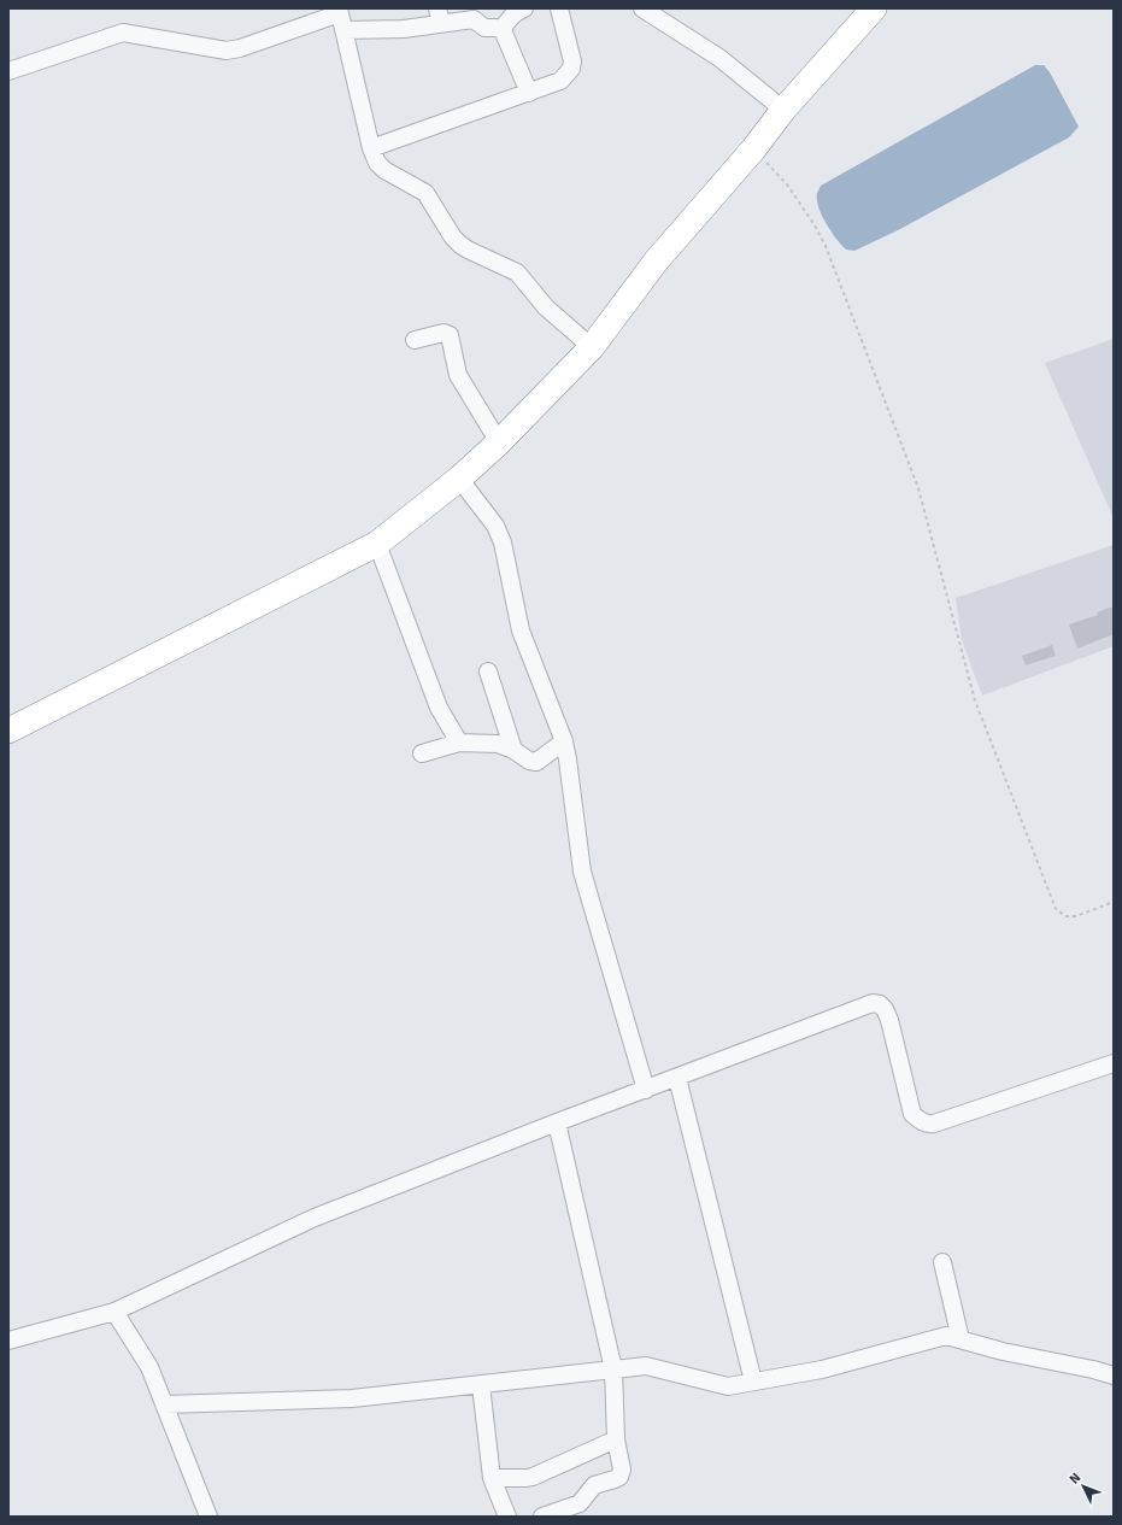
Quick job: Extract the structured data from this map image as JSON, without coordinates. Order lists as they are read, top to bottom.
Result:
{
  "north": "top left"
}
